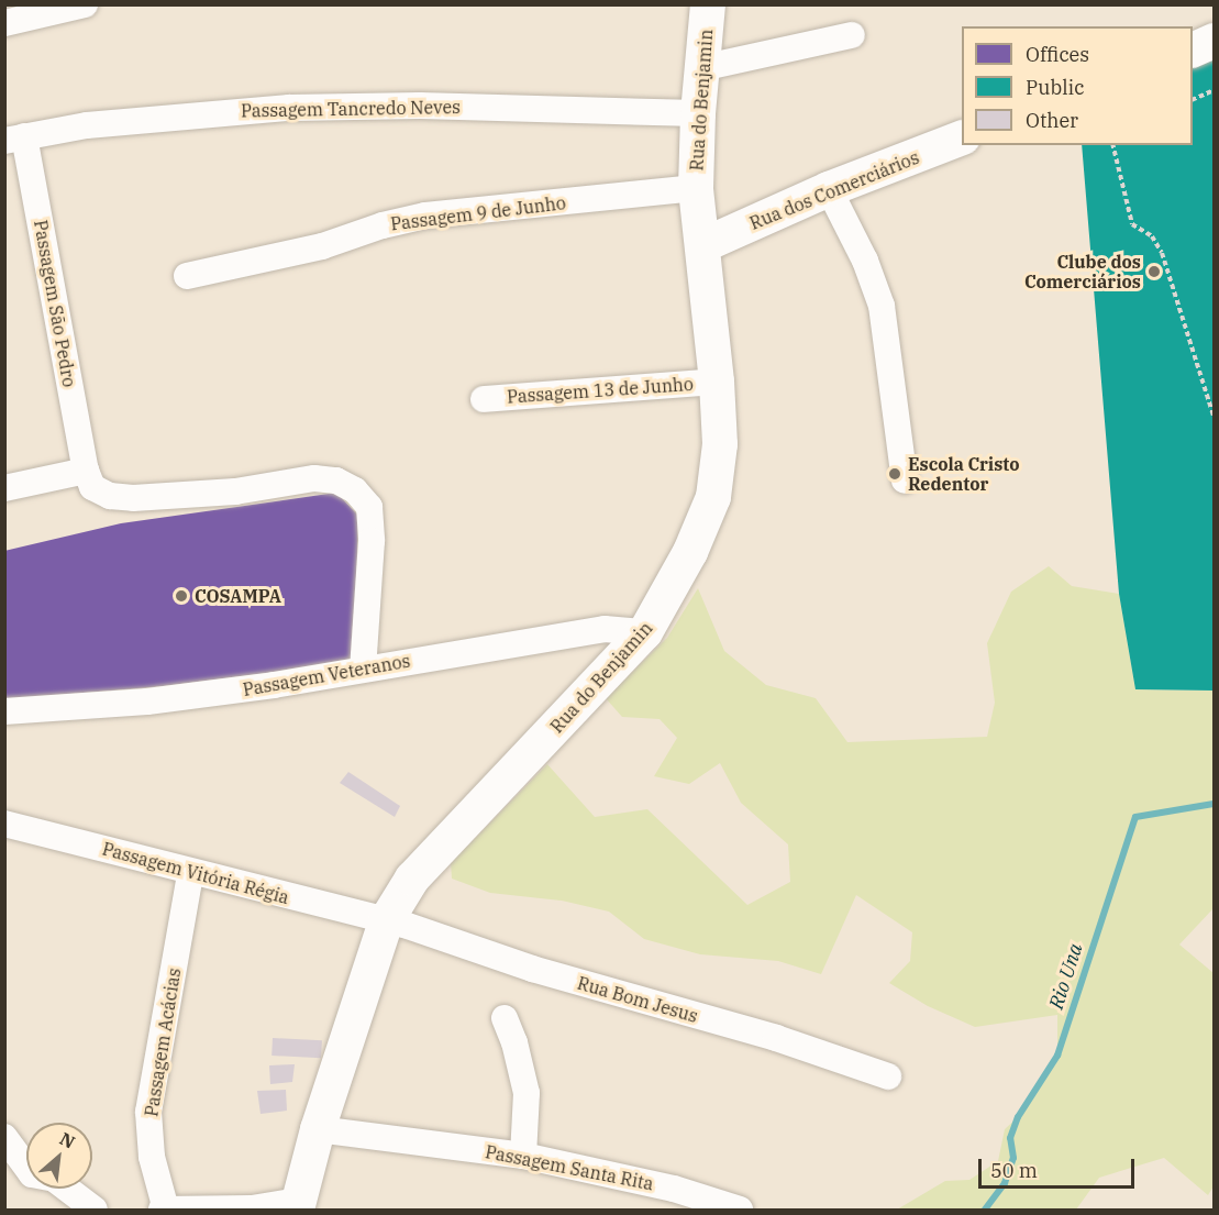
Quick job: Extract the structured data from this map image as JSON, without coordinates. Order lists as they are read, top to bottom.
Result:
{
  "streets": {
    "main road": ["Rua do Benjamin", "Rua dos Comerciários"],
    "street": [
      "Passagem Tancredo Neves",
      "Passagem 9 de Junho",
      "Passagem São Pedro",
      "Passagem 13 de Junho",
      "Passagem Veteranos",
      "Passagem Vitória Régia",
      "Rua Bom Jesus",
      "Passagem Acácias",
      "Passagem Santa Rita"
    ]
  },
  "crossings": [
    ["Rua do Benjamin", "Passagem Tancredo Neves"],
    ["Rua do Benjamin", "Rua dos Comerciários"],
    ["Rua do Benjamin", "Passagem 9 de Junho"],
    ["Rua do Benjamin", "Passagem 13 de Junho"],
    ["Rua do Benjamin", "Passagem Veteranos"],
    ["Rua do Benjamin", "Passagem Vitória Régia"],
    ["Rua do Benjamin", "Rua Bom Jesus"],
    ["Rua do Benjamin", "Passagem Santa Rita"],
    ["Passagem Tancredo Neves", "Passagem São Pedro"],
    ["Passagem Vitória Régia", "Rua Bom Jesus"],
    ["Passagem Vitória Régia", "Passagem Acácias"]
  ],
  "water": ["Rio Una"],
  "places": ["Clube dos Comerciários", "Escola Cristo Redentor", "COSAMPA"],
  "legend": ["Offices", "Public", "Other"],
  "scale_bar": "50 m",
  "north": "top right"
}
